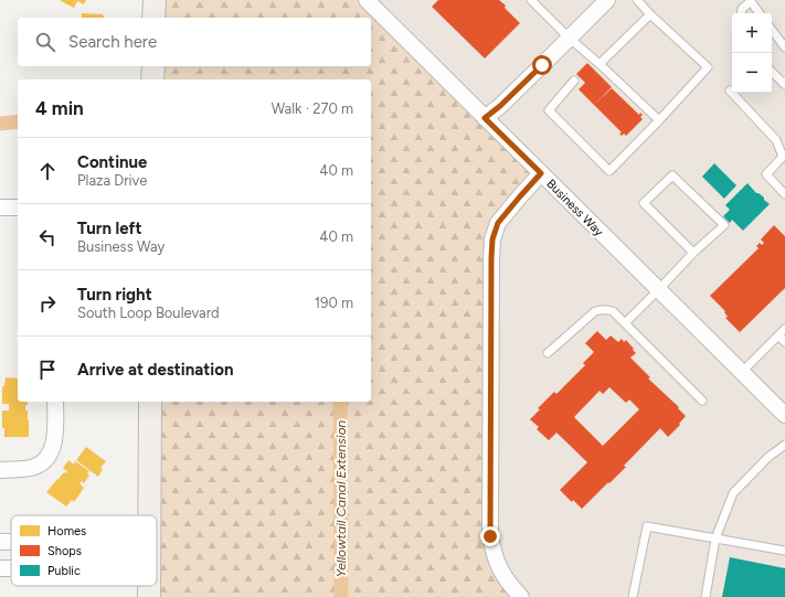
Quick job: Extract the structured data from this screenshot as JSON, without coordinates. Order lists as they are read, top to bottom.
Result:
{
  "streets": {
    "street": ["Business Way"]
  },
  "water": ["Yellowtail Canal Extension"],
  "legend": ["Homes", "Shops", "Public"],
  "page": {
    "map_buttons": ["+", "−"],
    "search": "Search here",
    "heading": ["4 min", "Walk · 270 m"],
    "list": [
      ["Continue", "Plaza Drive", "40 m"],
      ["Turn left", "Business Way", "40 m"],
      ["Turn right", "South Loop Boulevard", "190 m"],
      "Arrive at destination"
    ]
  }
}
